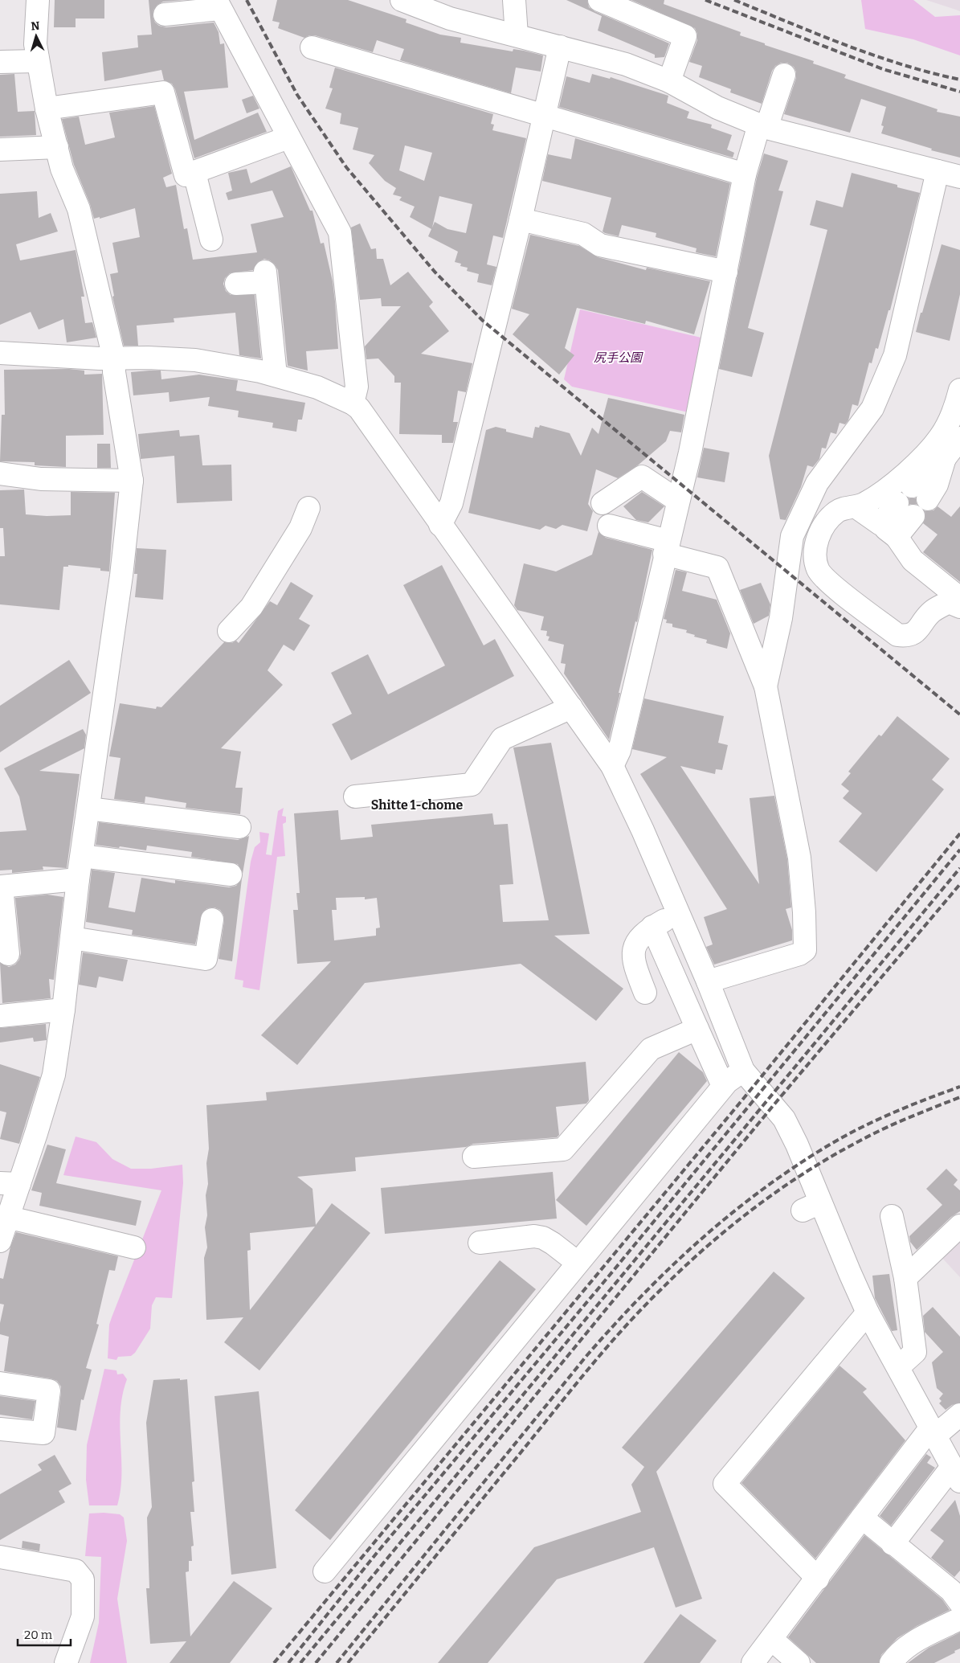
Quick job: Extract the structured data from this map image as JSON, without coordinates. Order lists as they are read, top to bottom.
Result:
{
  "districts": ["Shitte 1-chome"],
  "parks": ["尻手公園"],
  "scale_bar": "20 m",
  "north": "top"
}
